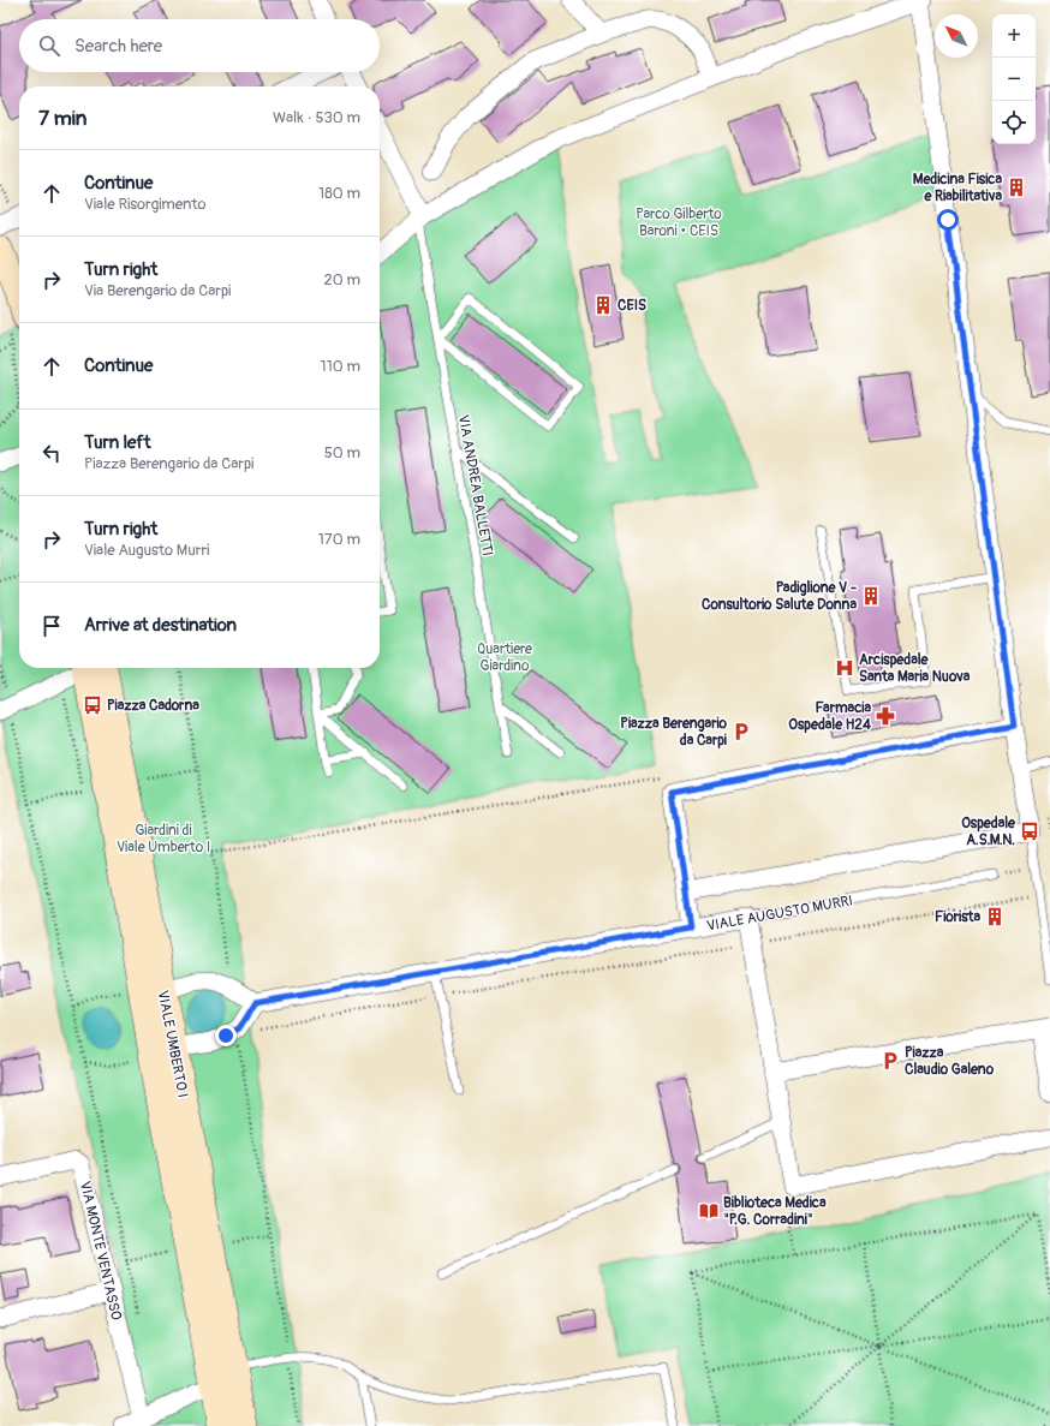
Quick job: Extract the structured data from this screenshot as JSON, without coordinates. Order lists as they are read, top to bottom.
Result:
{
  "streets": {
    "main road": ["VIALE UMBERTO I"],
    "street": ["VIALE AUGUSTO MURRI", "VIA MONTE VENTASSO"],
    "lane": ["VIA ANDREA BALLETTI"]
  },
  "parks": ["Parco Gilberto Baroni • CEIS", "Quartiere Giardino", "Giardini di Viale Umberto I"],
  "places": {
    "building": [
      "Medicina Fisica e Riabilitativa",
      "CEIS",
      "Padiglione V - Consultorio Salute Donna",
      "Fiorista"
    ],
    "hospital": ["Arcispedale Santa Maria Nuova"],
    "bus stop": ["Piazza Cadorna", "Ospedale A.S.M.N."],
    "pharmacy": ["Farmacia Ospedale H24"],
    "parking": ["Piazza Berengario da Carpi", "Piazza Claudio Galeno"],
    "library": ["Biblioteca Medica \"P.G. Corradini\""]
  },
  "north": "top left",
  "page": {
    "map_buttons": ["+", "−"],
    "search": "Search here",
    "heading": ["7 min", "Walk · 530 m"],
    "list": [
      ["Continue", "Viale Risorgimento", "180 m"],
      ["Turn right", "Via Berengario da Carpi", "20 m"],
      ["Continue", "110 m"],
      ["Turn left", "Piazza Berengario da Carpi", "50 m"],
      ["Turn right", "Viale Augusto Murri", "170 m"],
      "Arrive at destination"
    ]
  }
}
